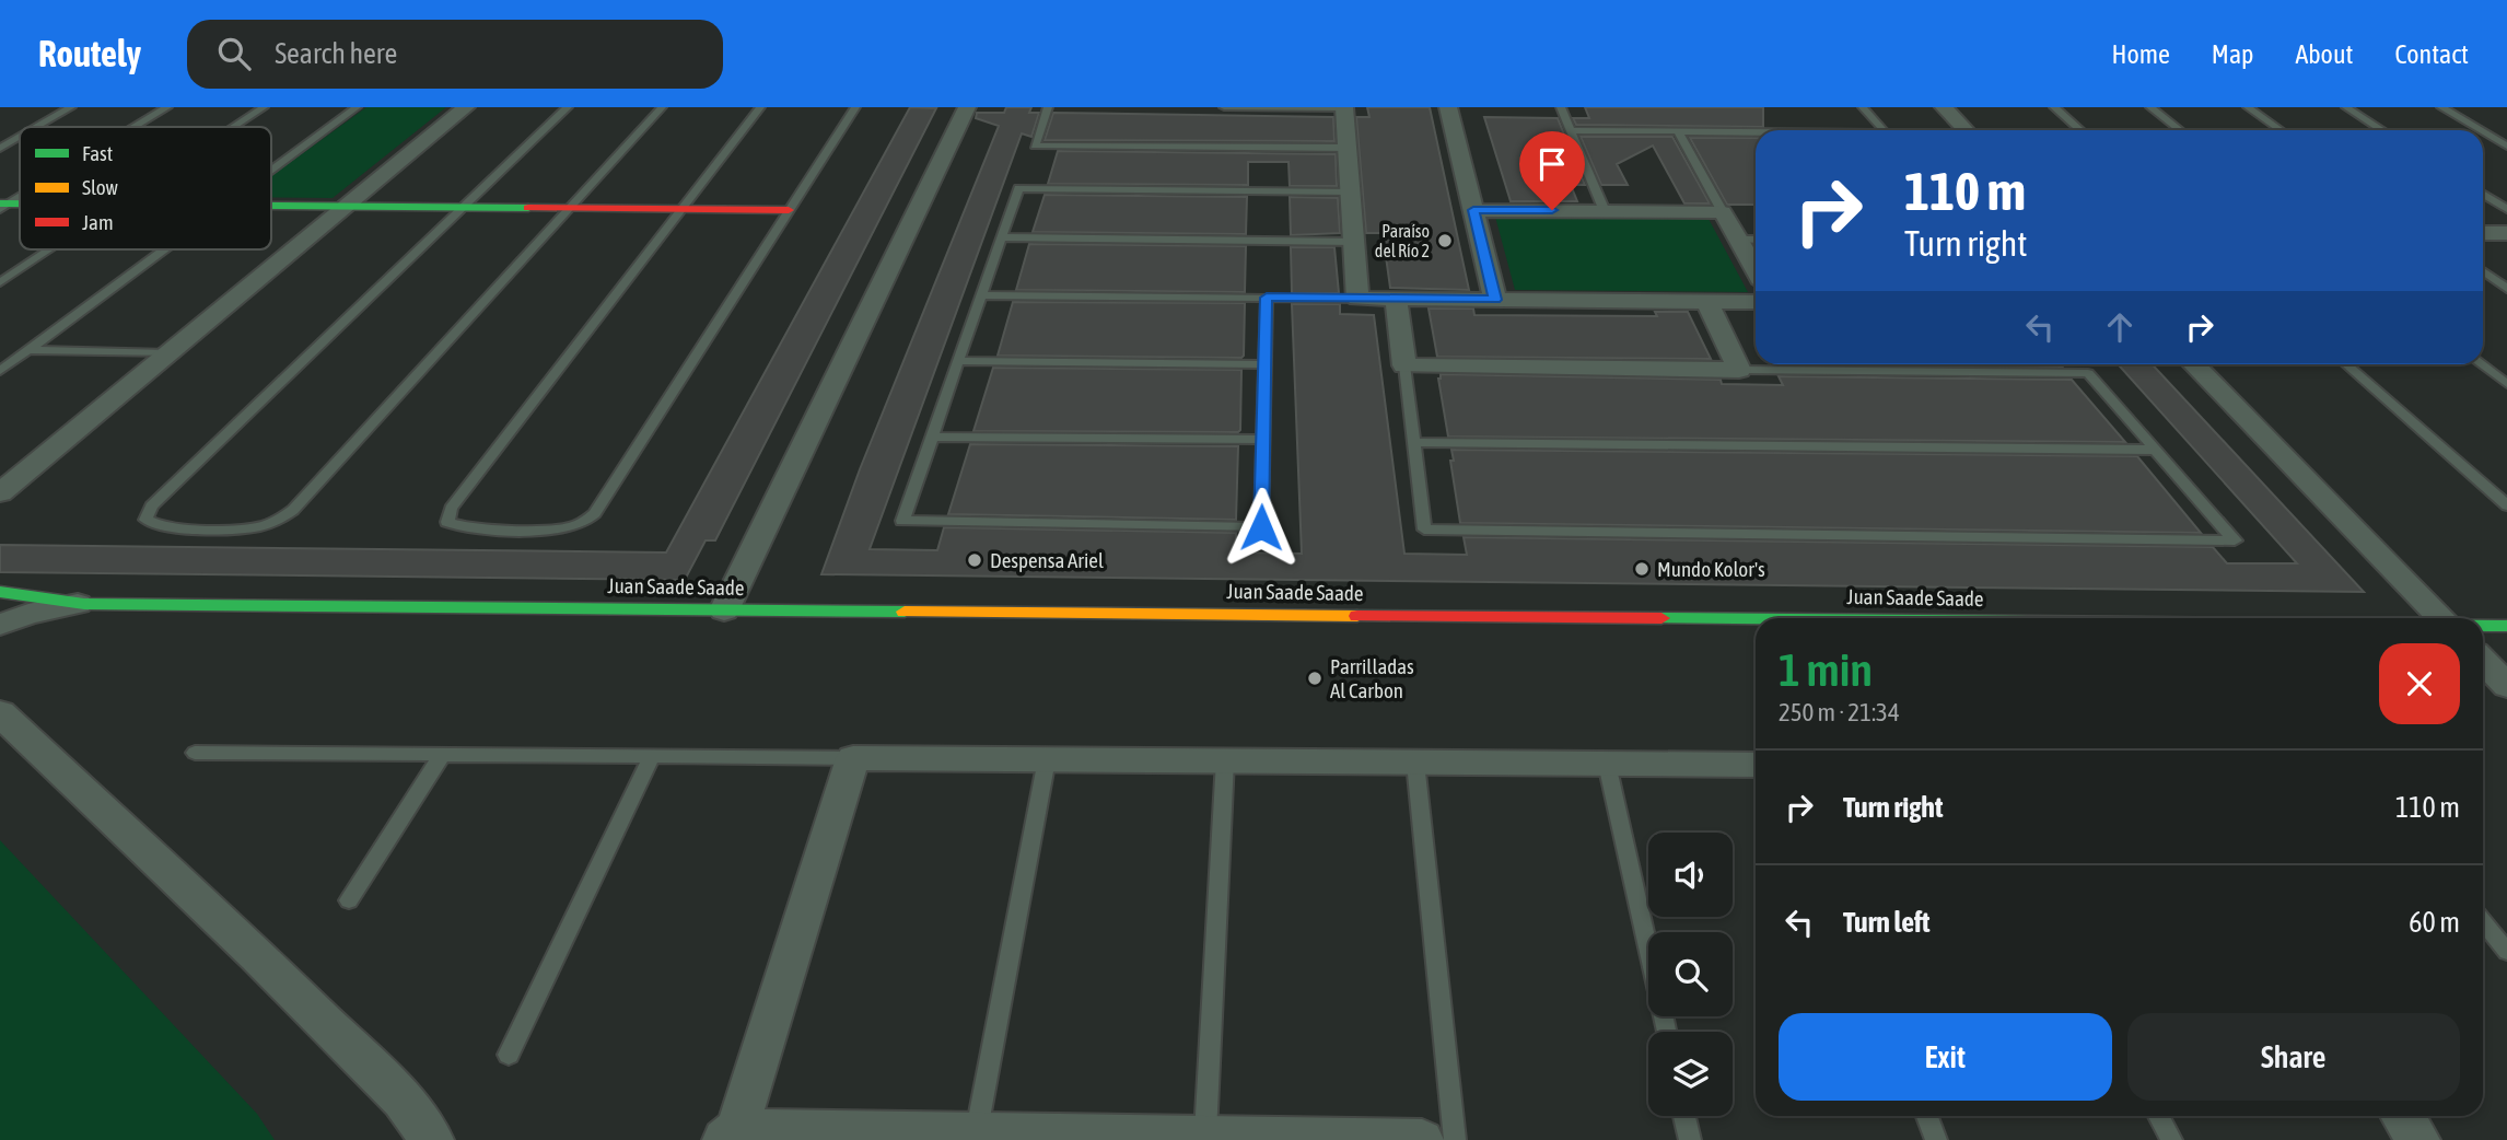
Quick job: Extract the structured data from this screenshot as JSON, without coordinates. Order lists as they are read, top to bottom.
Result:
{
  "streets": {
    "street": ["Juan Saade Saade"]
  },
  "places": [
    "Paraíso del Río 2",
    "Despensa Ariel",
    "Mundo Kolor's",
    "Parrilladas Al Carbon"
  ],
  "legend": ["Fast", "Slow", "Jam"],
  "page": {
    "header": "Routely",
    "search": "Search here",
    "nav": [
      "Home",
      "Map",
      "About",
      "Contact"
    ],
    "turn": ["110 m", "Turn right"],
    "heading": ["1 min", "250 m · 21:34"],
    "list": [
      {
        "name": "Turn right",
        "value": "110 m"
      },
      {
        "name": "Turn left",
        "value": "60 m"
      }
    ],
    "buttons": ["Exit", "Share"]
  }
}
